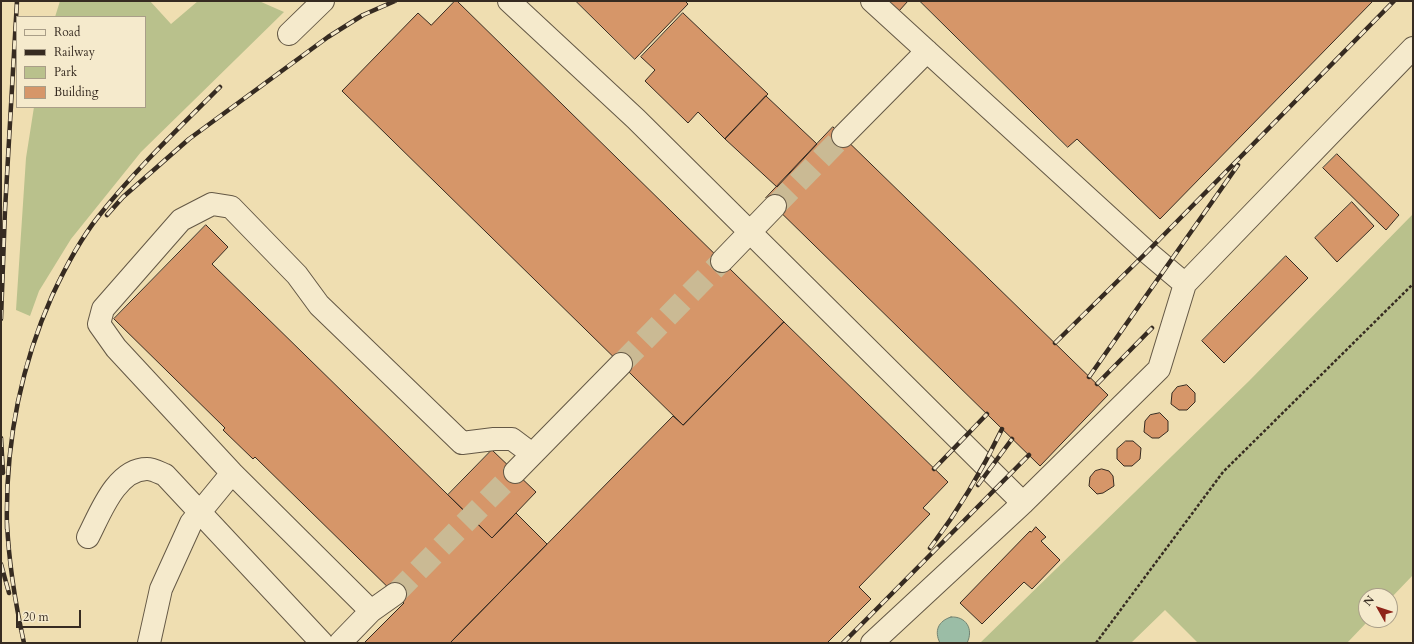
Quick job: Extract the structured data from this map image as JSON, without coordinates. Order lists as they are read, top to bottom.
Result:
{
  "legend": [
    "Road",
    "Railway",
    "Park",
    "Building"
  ],
  "scale_bar": "20 m",
  "north": "top left"
}
